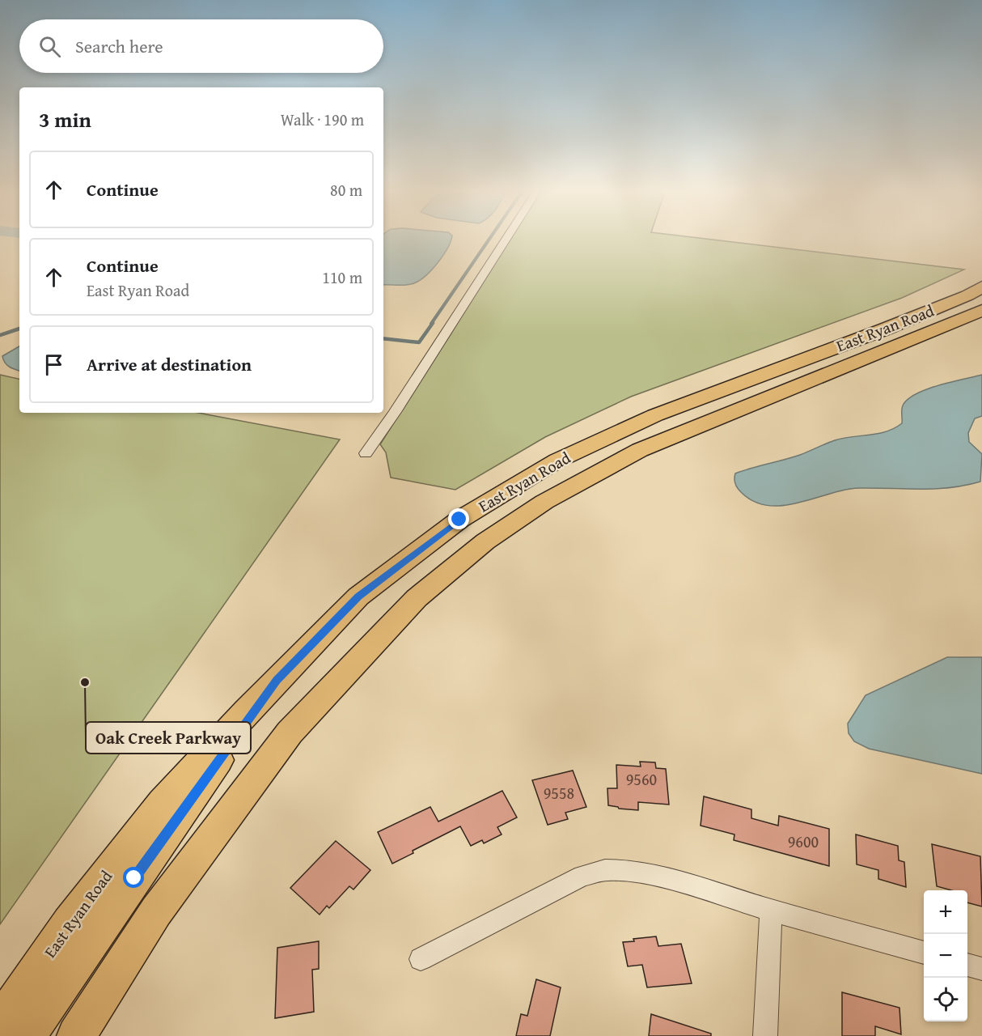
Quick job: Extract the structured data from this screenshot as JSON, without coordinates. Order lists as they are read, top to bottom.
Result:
{
  "streets": {
    "main road": ["East Ryan Road"]
  },
  "places": ["Oak Creek Parkway"],
  "house_numbers": ["9560", "9558", "9600"],
  "page": {
    "search": "Search here",
    "heading": ["3 min", "Walk · 190 m"],
    "list": [
      ["Continue", "80 m"],
      ["Continue", "East Ryan Road", "110 m"],
      "Arrive at destination"
    ],
    "map_buttons": ["+", "−"]
  }
}
